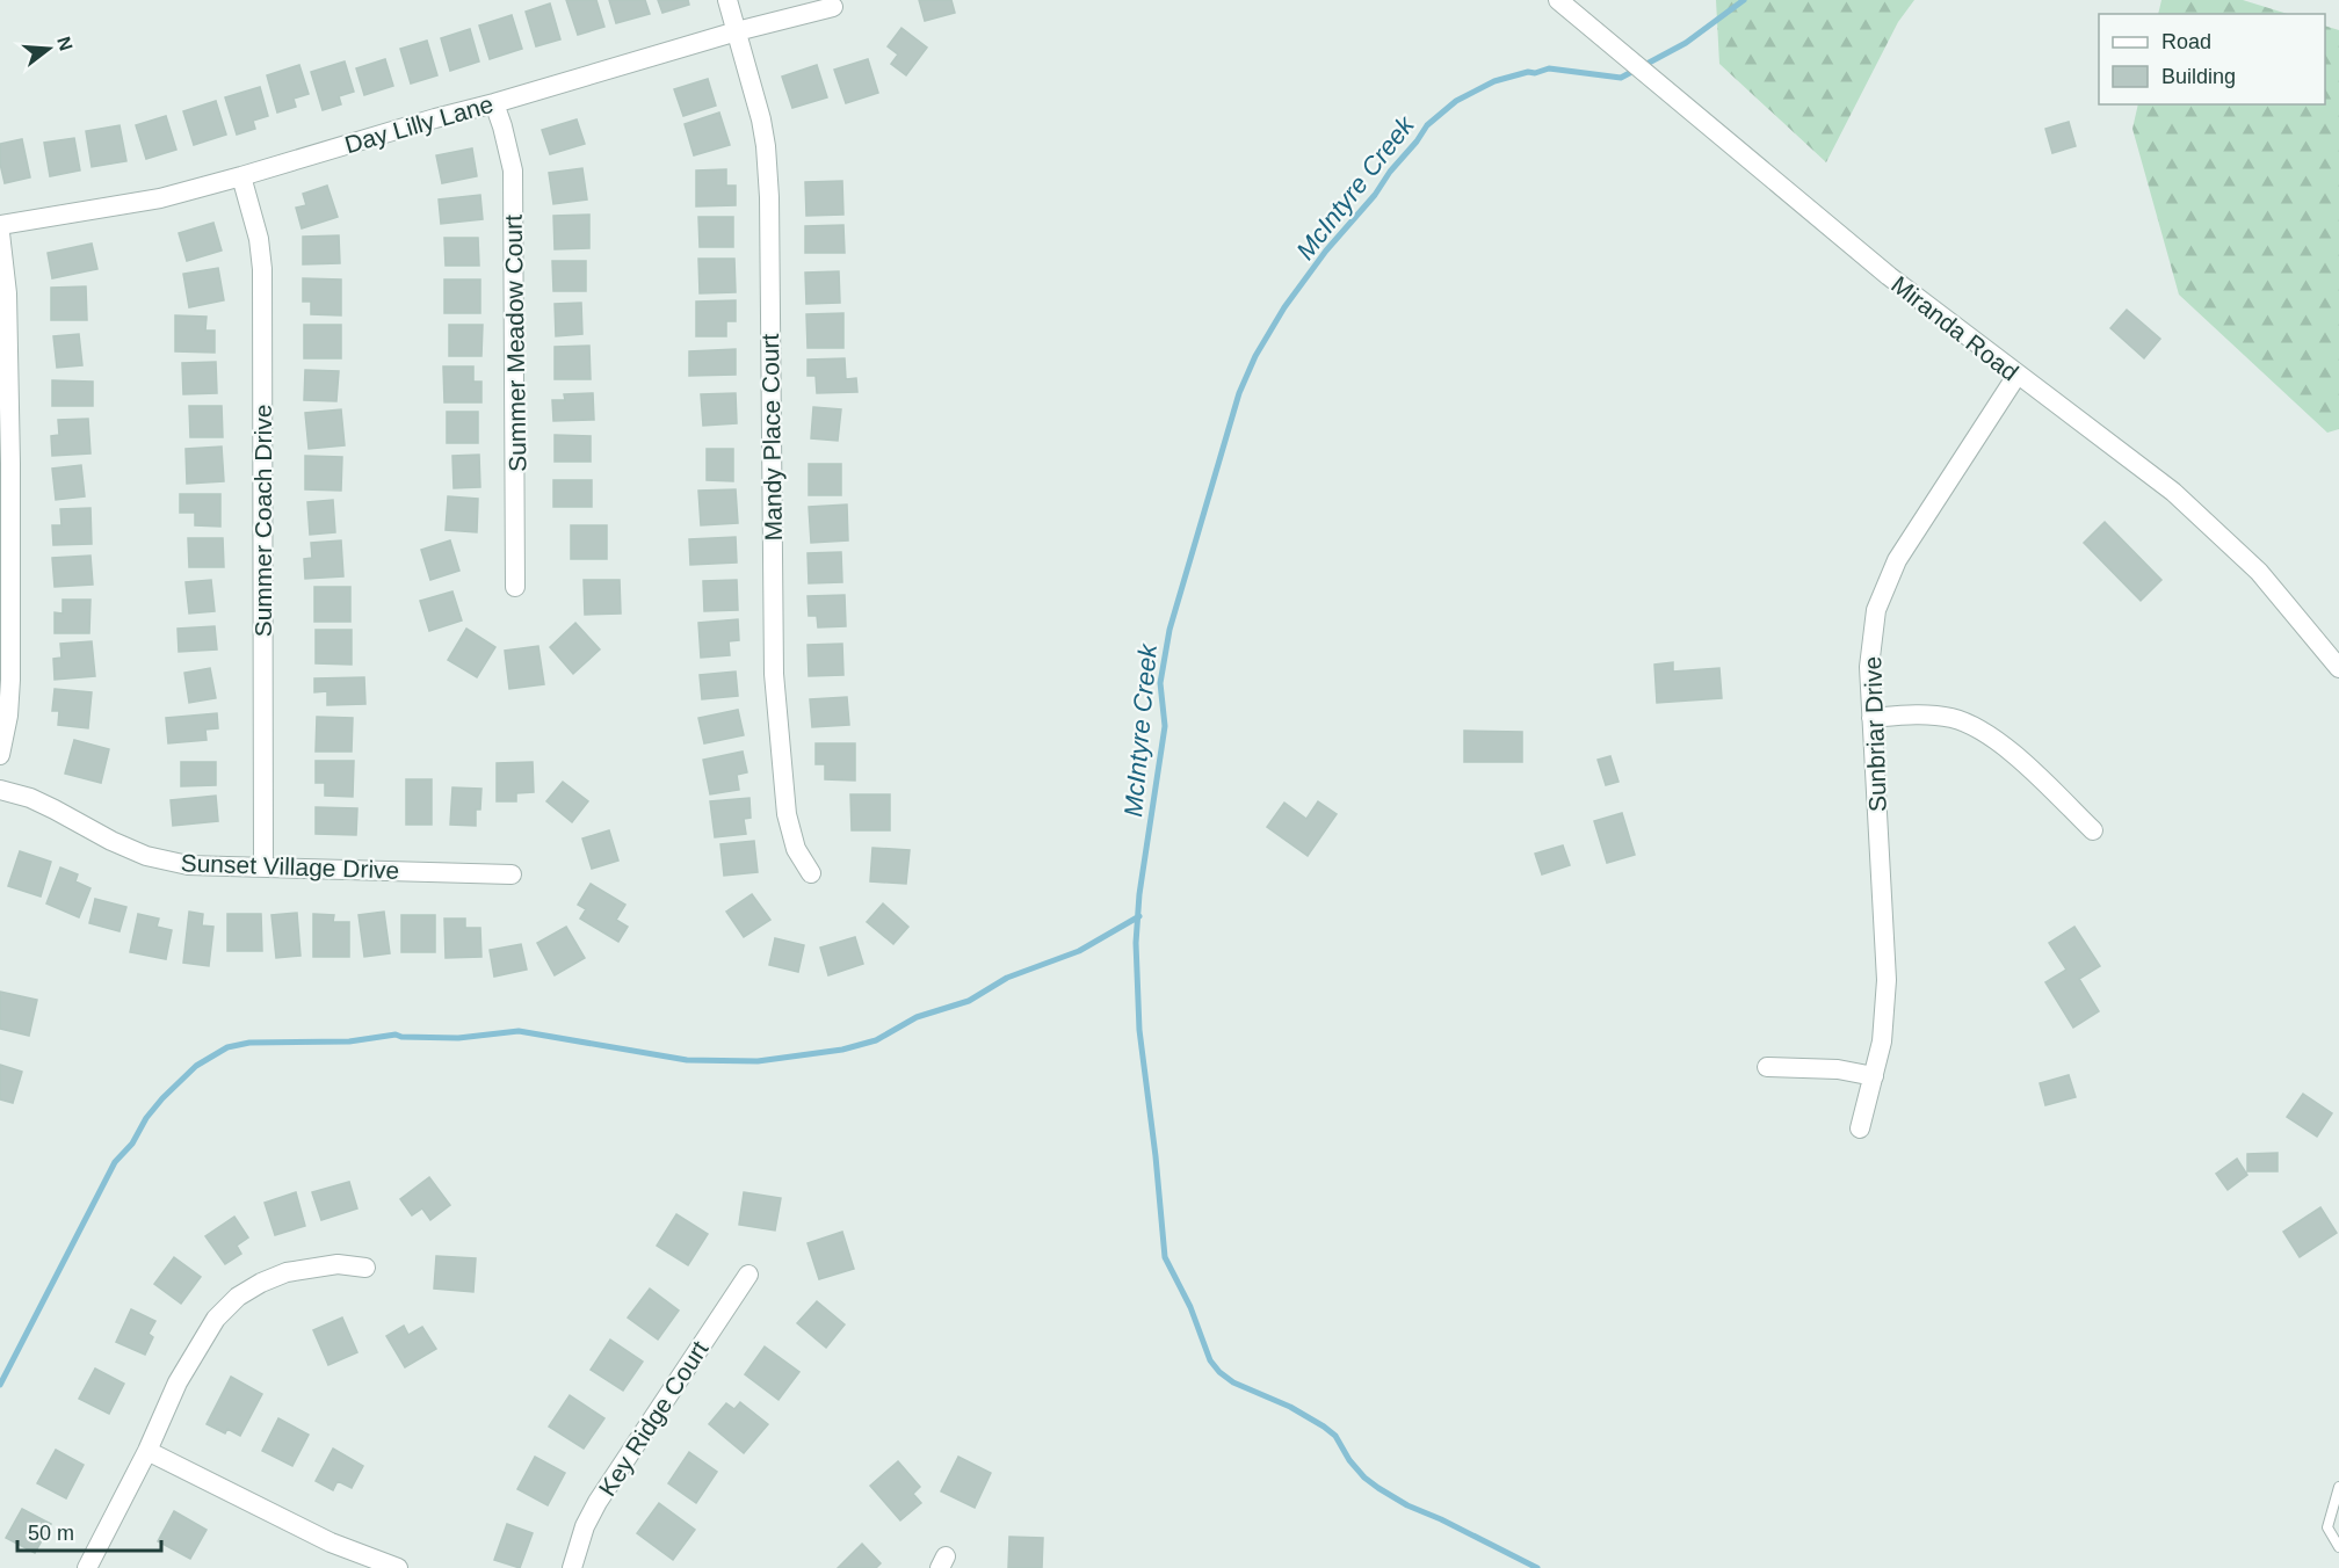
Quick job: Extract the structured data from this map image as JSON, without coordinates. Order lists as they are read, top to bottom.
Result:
{
  "streets": {
    "street": [
      "Day Lilly Lane",
      "Miranda Road",
      "Summer Meadow Court",
      "Mandy Place Court",
      "Summer Coach Drive",
      "Sunbriar Drive",
      "Sunset Village Drive",
      "Key Ridge Court"
    ]
  },
  "crossings": [
    ["Day Lilly Lane", "Summer Meadow Court"],
    ["Day Lilly Lane", "Mandy Place Court"],
    ["Day Lilly Lane", "Summer Coach Drive"],
    ["Miranda Road", "Sunbriar Drive"],
    ["Summer Coach Drive", "Sunset Village Drive"]
  ],
  "water": ["McIntyre Creek"],
  "legend": ["Road", "Building"],
  "scale_bar": "50 m",
  "north": "right"
}
